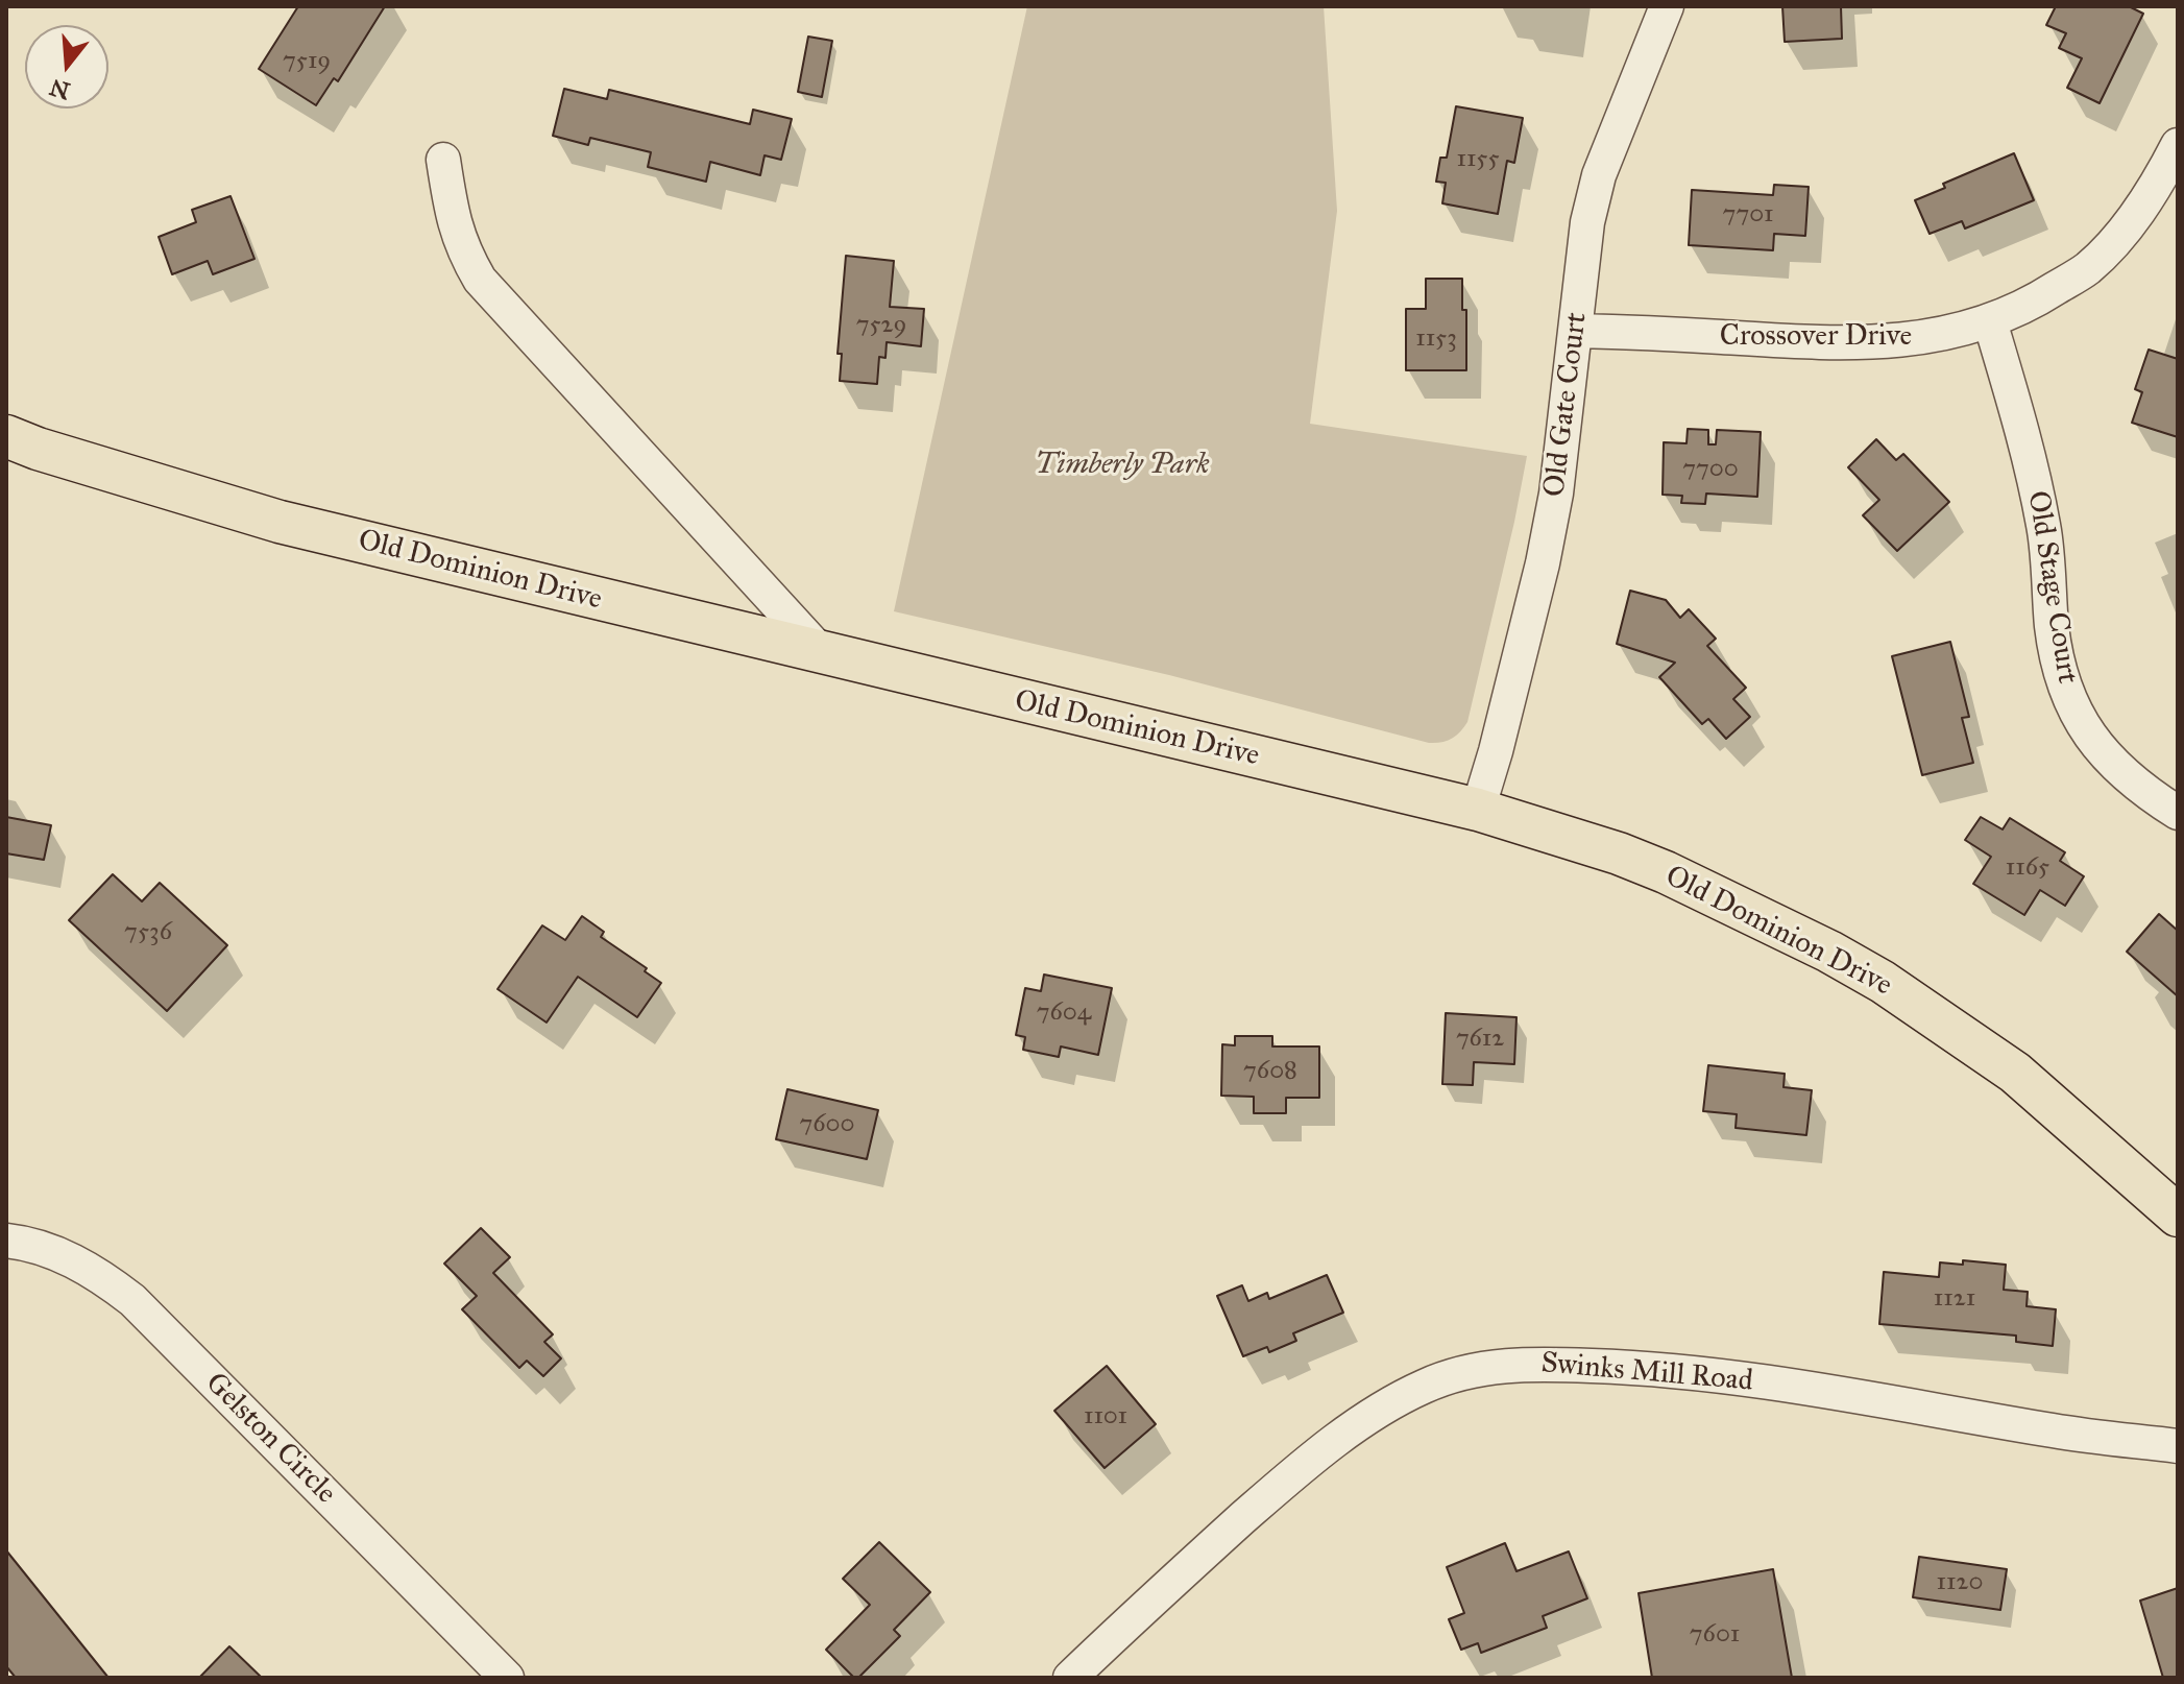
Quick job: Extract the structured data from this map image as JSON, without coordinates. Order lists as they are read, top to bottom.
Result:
{
  "streets": {
    "main road": ["Old Dominion Drive"],
    "street": [
      "Crossover Drive",
      "Old Gate Court",
      "Old Stage Court",
      "Swinks Mill Road",
      "Gelston Circle"
    ]
  },
  "crossings": [
    ["Crossover Drive", "Old Gate Court"],
    ["Crossover Drive", "Old Stage Court"],
    ["Old Gate Court", "Old Dominion Drive"]
  ],
  "parks": ["Timberly Park"],
  "house_numbers": [
    "7519",
    "1155",
    "7701",
    "7529",
    "1153",
    "7700",
    "1165",
    "7536",
    "7604",
    "7612",
    "7608",
    "7600",
    "1121",
    "1101",
    "1120",
    "7601"
  ],
  "north": "bottom"
}
